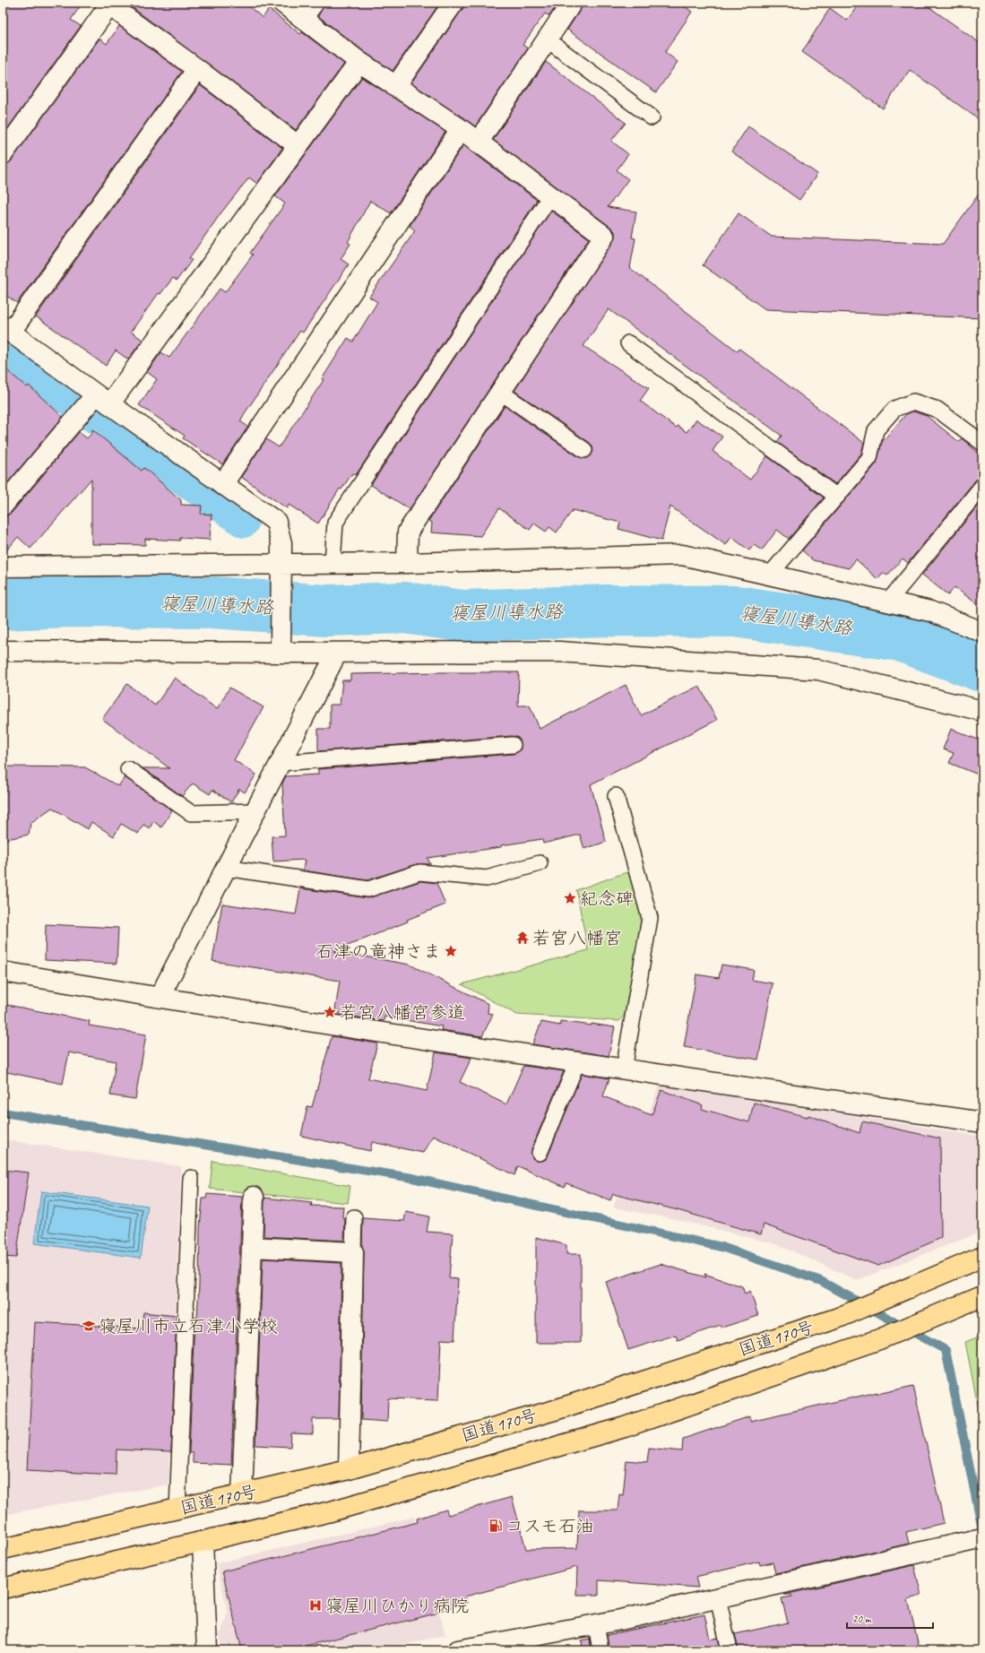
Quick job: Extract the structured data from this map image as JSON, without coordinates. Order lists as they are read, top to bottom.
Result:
{
  "streets": {
    "highway": ["国道170号"]
  },
  "water": ["寝屋川導水路"],
  "places": {
    "place": ["紀念碑", "石津の竜神さま", "若宮八幡宮参道"],
    "temple": ["若宮八幡宮"],
    "school or university": ["寝屋川市立石津小学校"],
    "fuel station": ["コスモ石油"],
    "hospital": ["寝屋川ひかり病院"]
  },
  "scale_bar": "20 m"
}
